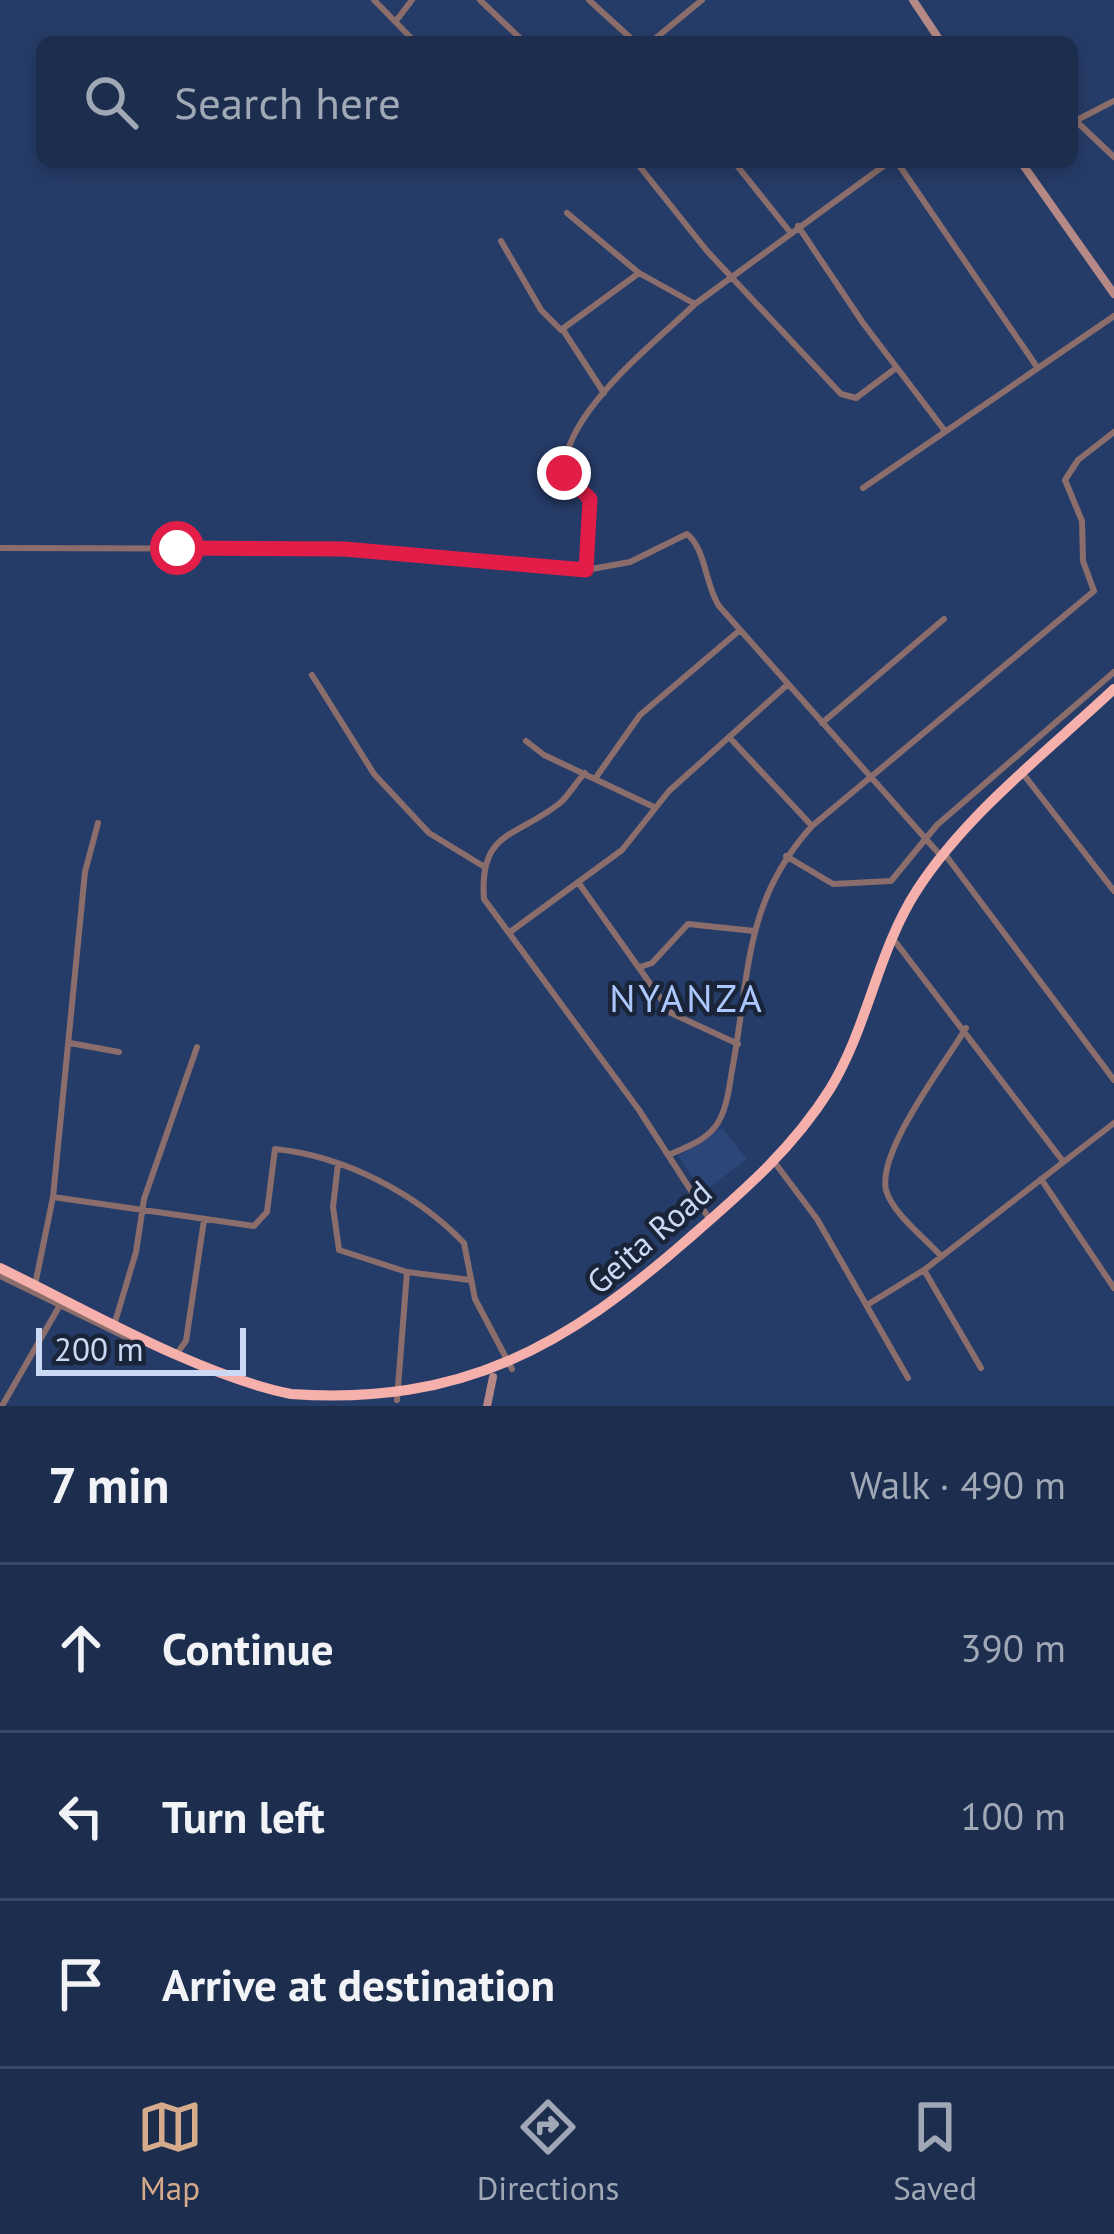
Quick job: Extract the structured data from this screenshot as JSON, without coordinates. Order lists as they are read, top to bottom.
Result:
{
  "streets": {
    "highway": ["Geita Road"]
  },
  "districts": ["NYANZA"],
  "scale_bar": "200 m",
  "page": {
    "search": "Search here",
    "scale": "200 m",
    "heading": ["7 min", "Walk · 490 m"],
    "list": [
      ["Continue", "390 m"],
      ["Turn left", "100 m"],
      "Arrive at destination"
    ],
    "nav": ["Map", "Directions", "Saved"]
  }
}
